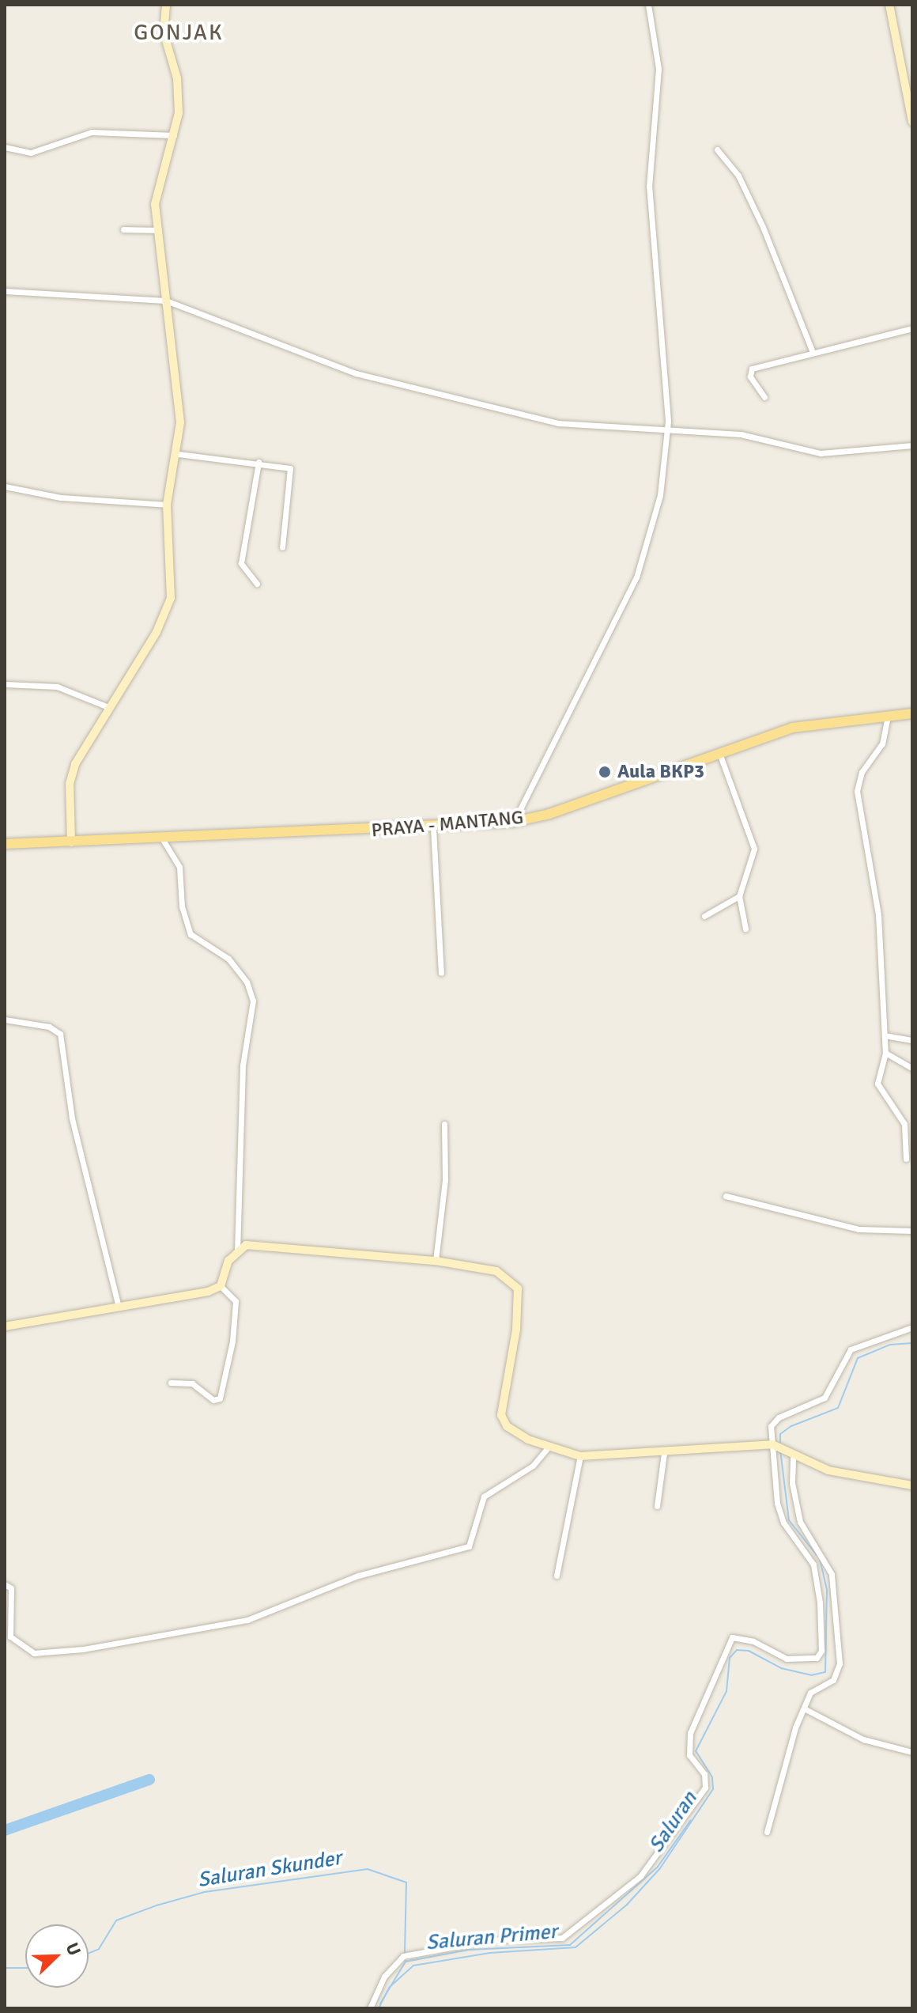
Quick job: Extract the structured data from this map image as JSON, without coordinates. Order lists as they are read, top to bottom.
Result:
{
  "streets": {
    "main road": ["PRAYA - MANTANG"]
  },
  "districts": ["GONJAK"],
  "water": ["Saluran", "Saluran Skunder", "Saluran Primer"],
  "places": ["Aula BKP3"],
  "north": "top right"
}
